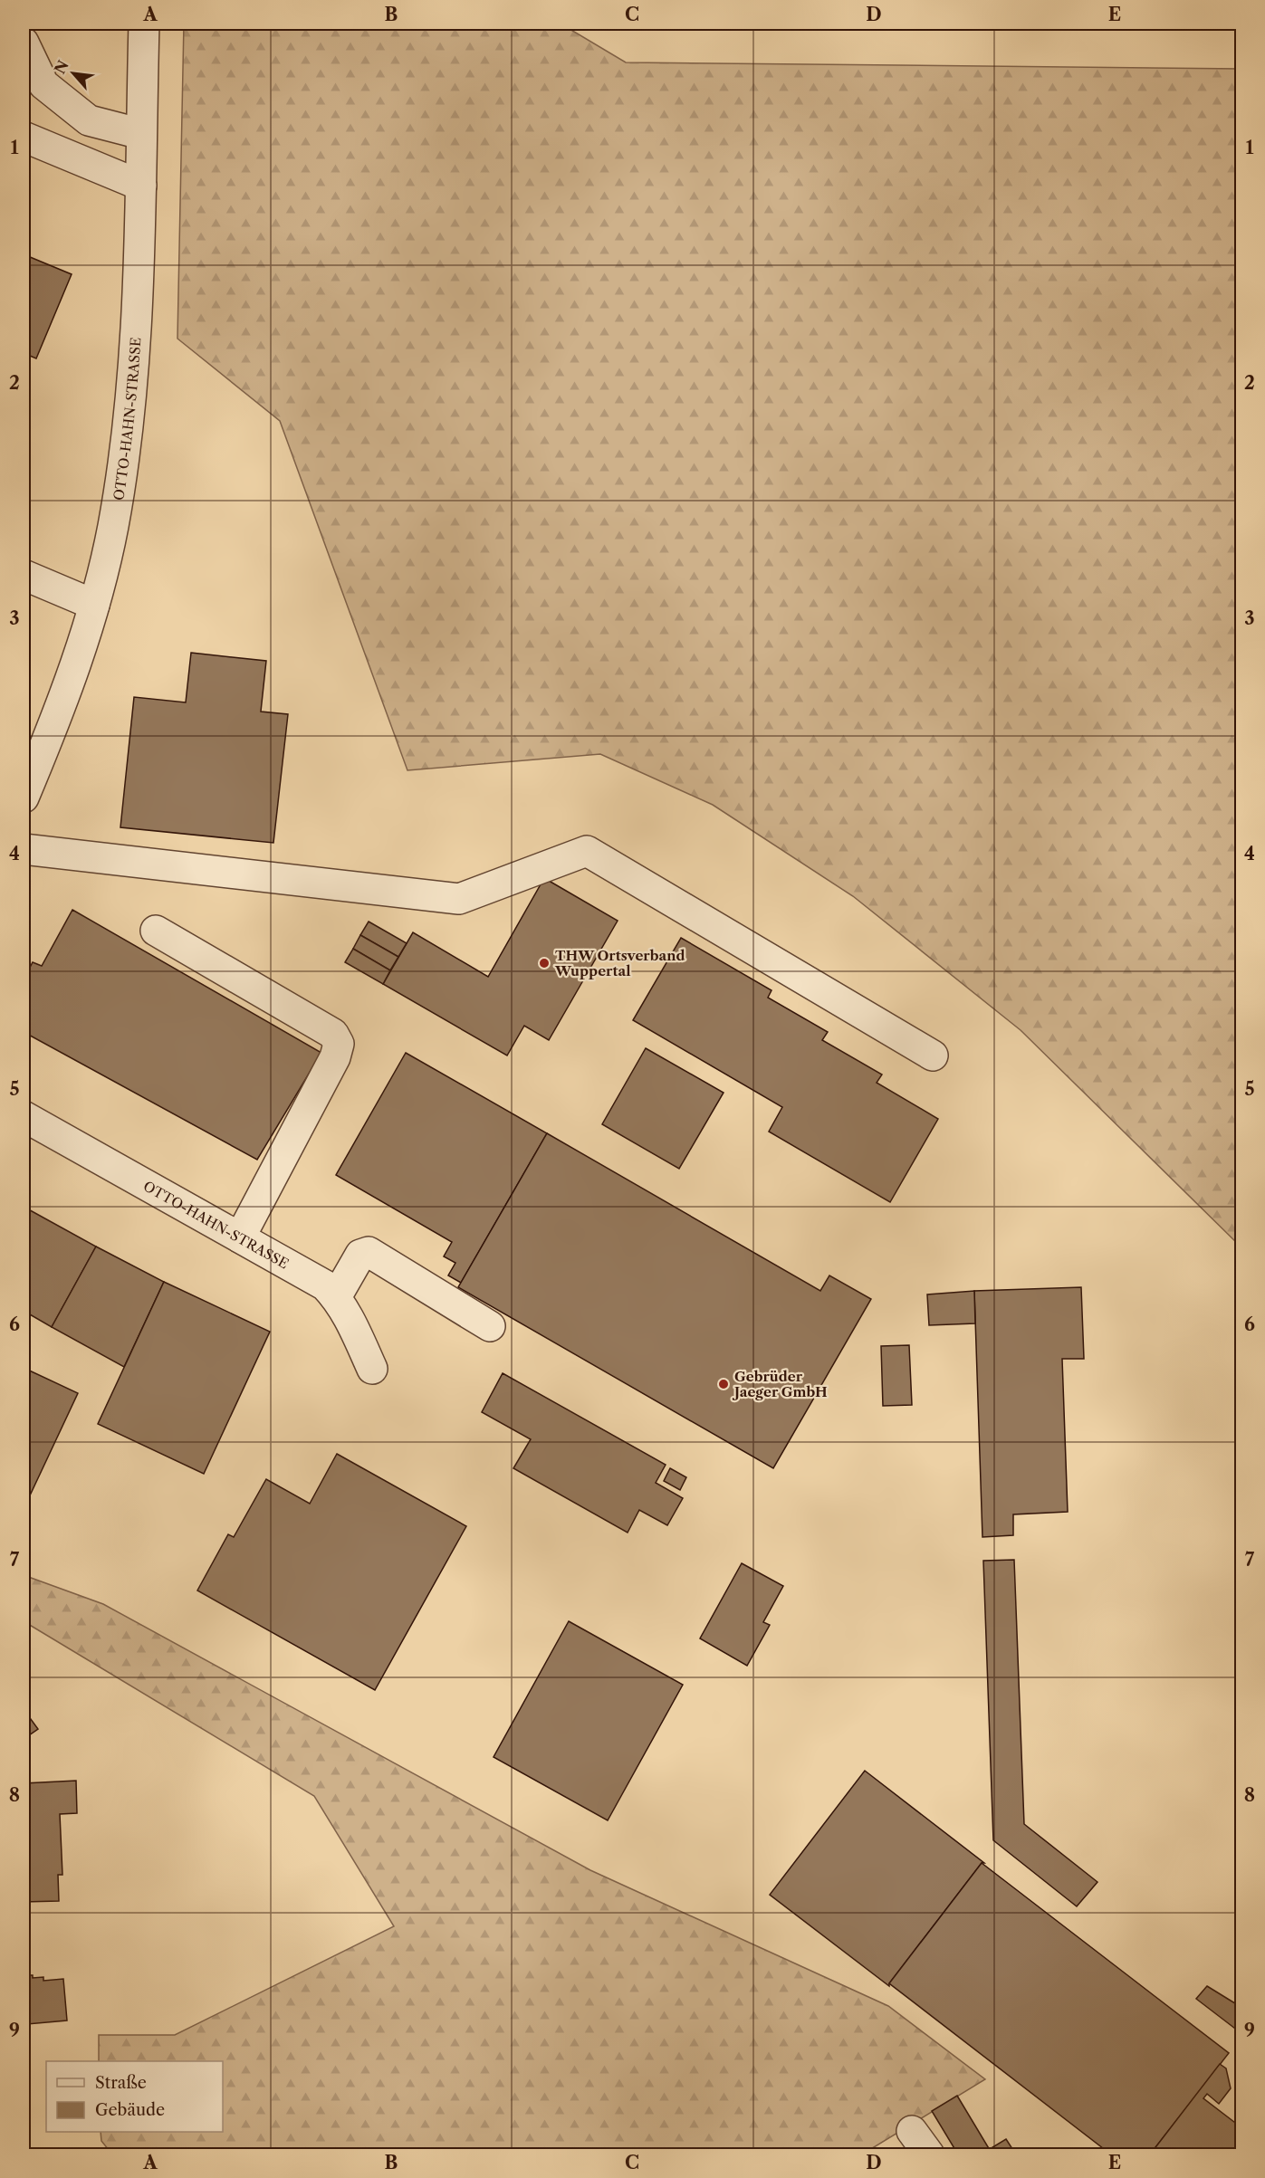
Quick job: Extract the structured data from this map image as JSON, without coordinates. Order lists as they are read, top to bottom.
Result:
{
  "streets": {
    "street": ["OTTO-HAHN-STRASSE"]
  },
  "places": ["THW Ortsverband Wuppertal", "Gebrüder Jaeger GmbH"],
  "legend": ["Straße", "Gebäude"],
  "north": "top left",
  "grid": {
    "columns": [
      "A",
      "B",
      "C",
      "D",
      "E"
    ],
    "rows": [
      "1",
      "2",
      "3",
      "4",
      "5",
      "6",
      "7",
      "8",
      "9"
    ]
  }
}
